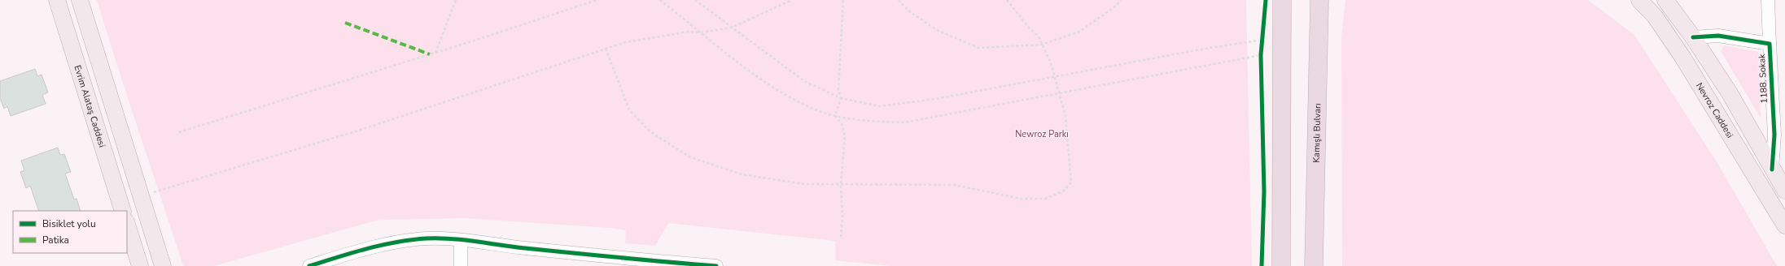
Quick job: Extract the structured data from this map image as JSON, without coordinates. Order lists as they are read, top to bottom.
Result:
{
  "streets": {
    "highway": ["Kamışlı Bulvarı"],
    "main road": ["Evrim Alataş Caddesi", "Nevroz Caddesi"],
    "street": ["1188. Sokak"]
  },
  "parks": ["Newroz Parkı"],
  "legend": ["Bisiklet yolu", "Patika"]
}
